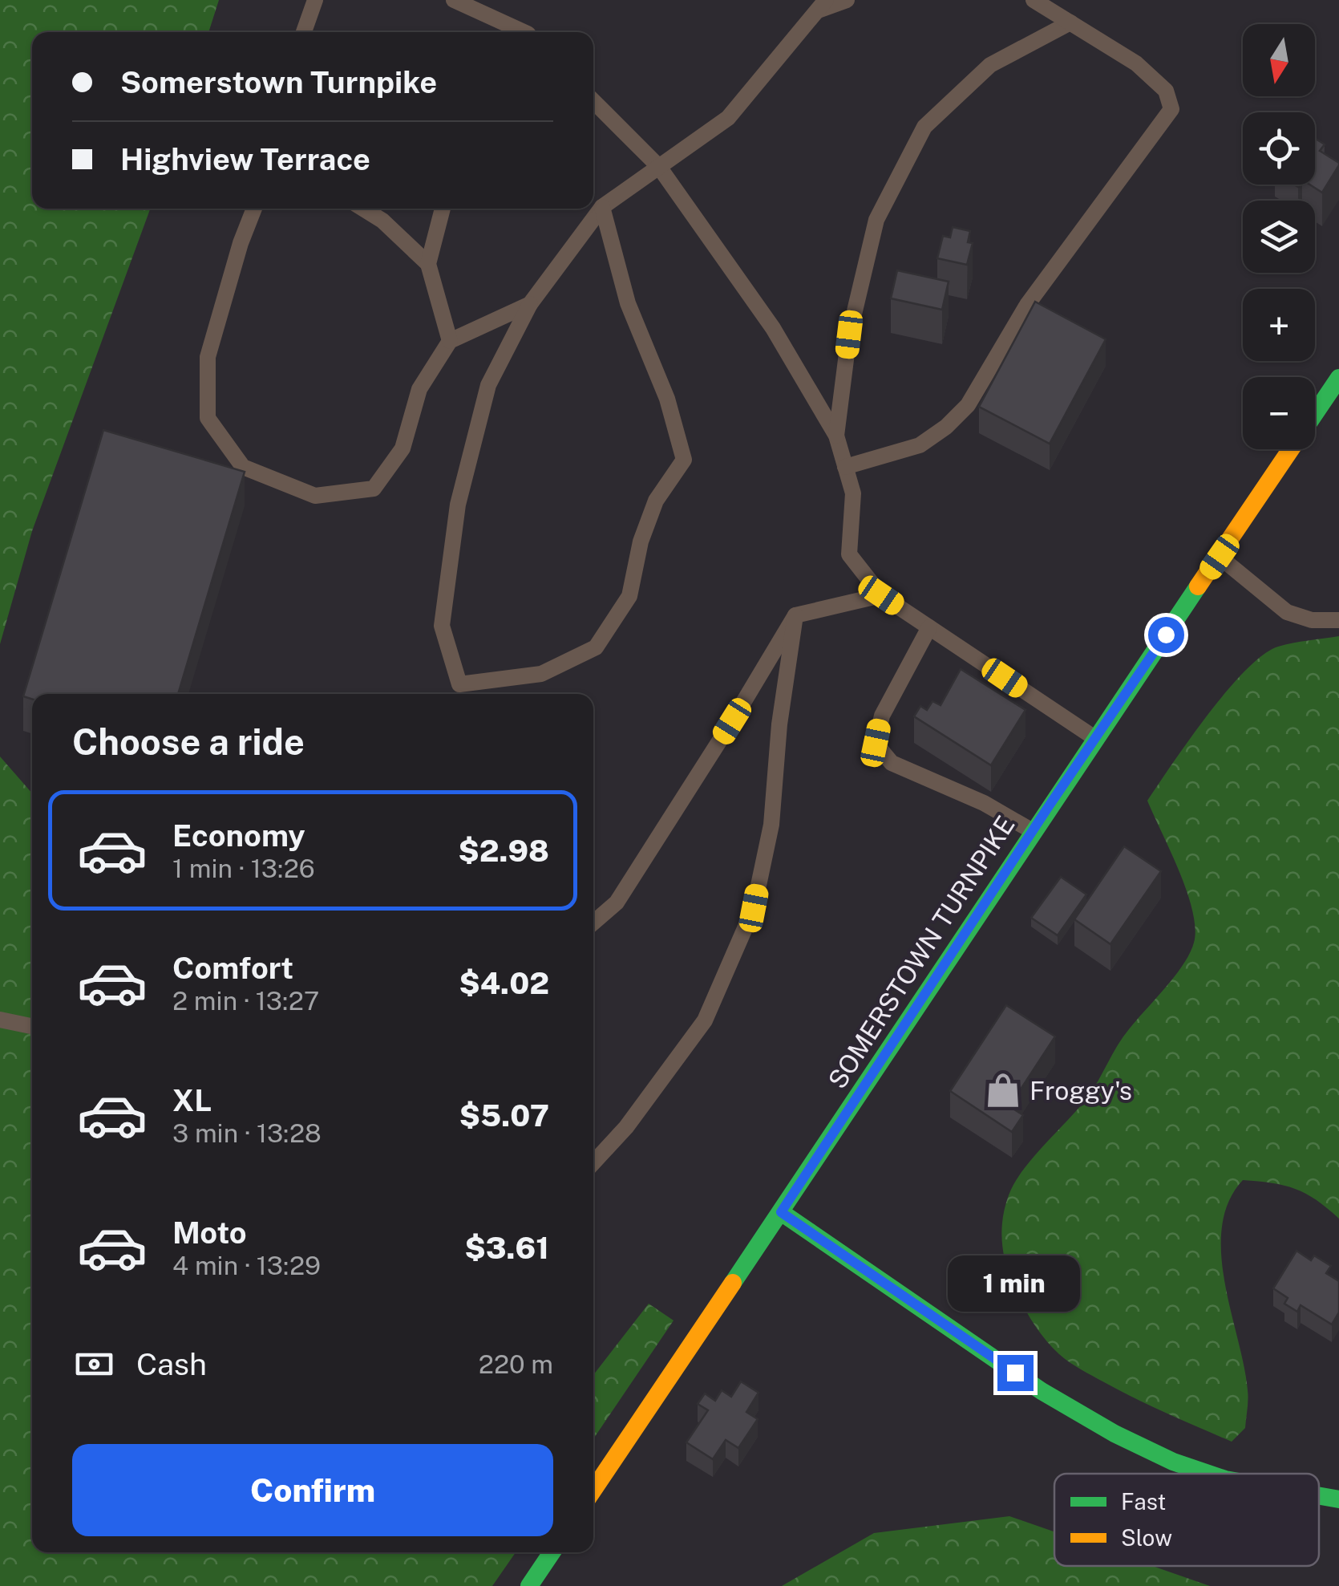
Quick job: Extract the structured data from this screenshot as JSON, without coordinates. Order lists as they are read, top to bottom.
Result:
{
  "streets": {
    "main road": ["SOMERSTOWN TURNPIKE"]
  },
  "places": {
    "shop": ["Froggy's"]
  },
  "legend": ["Fast", "Slow"],
  "north": "bottom",
  "page": {
    "map_buttons": ["+", "−"],
    "banner": ["Somerstown Turnpike", "Highview Terrace"],
    "heading": "Choose a ride",
    "list": [
      {
        "name": "Economy",
        "note": "1 min · 13:26",
        "value": "$2.98"
      },
      {
        "name": "Comfort",
        "note": "2 min · 13:27",
        "value": "$4.02"
      },
      {
        "name": "XL",
        "note": "3 min · 13:28",
        "value": "$5.07"
      },
      {
        "name": "Moto",
        "note": "4 min · 13:29",
        "value": "$3.61"
      }
    ],
    "bubble": "1 min",
    "pay": ["Cash", "220 m"],
    "buttons": "Confirm"
  }
}
